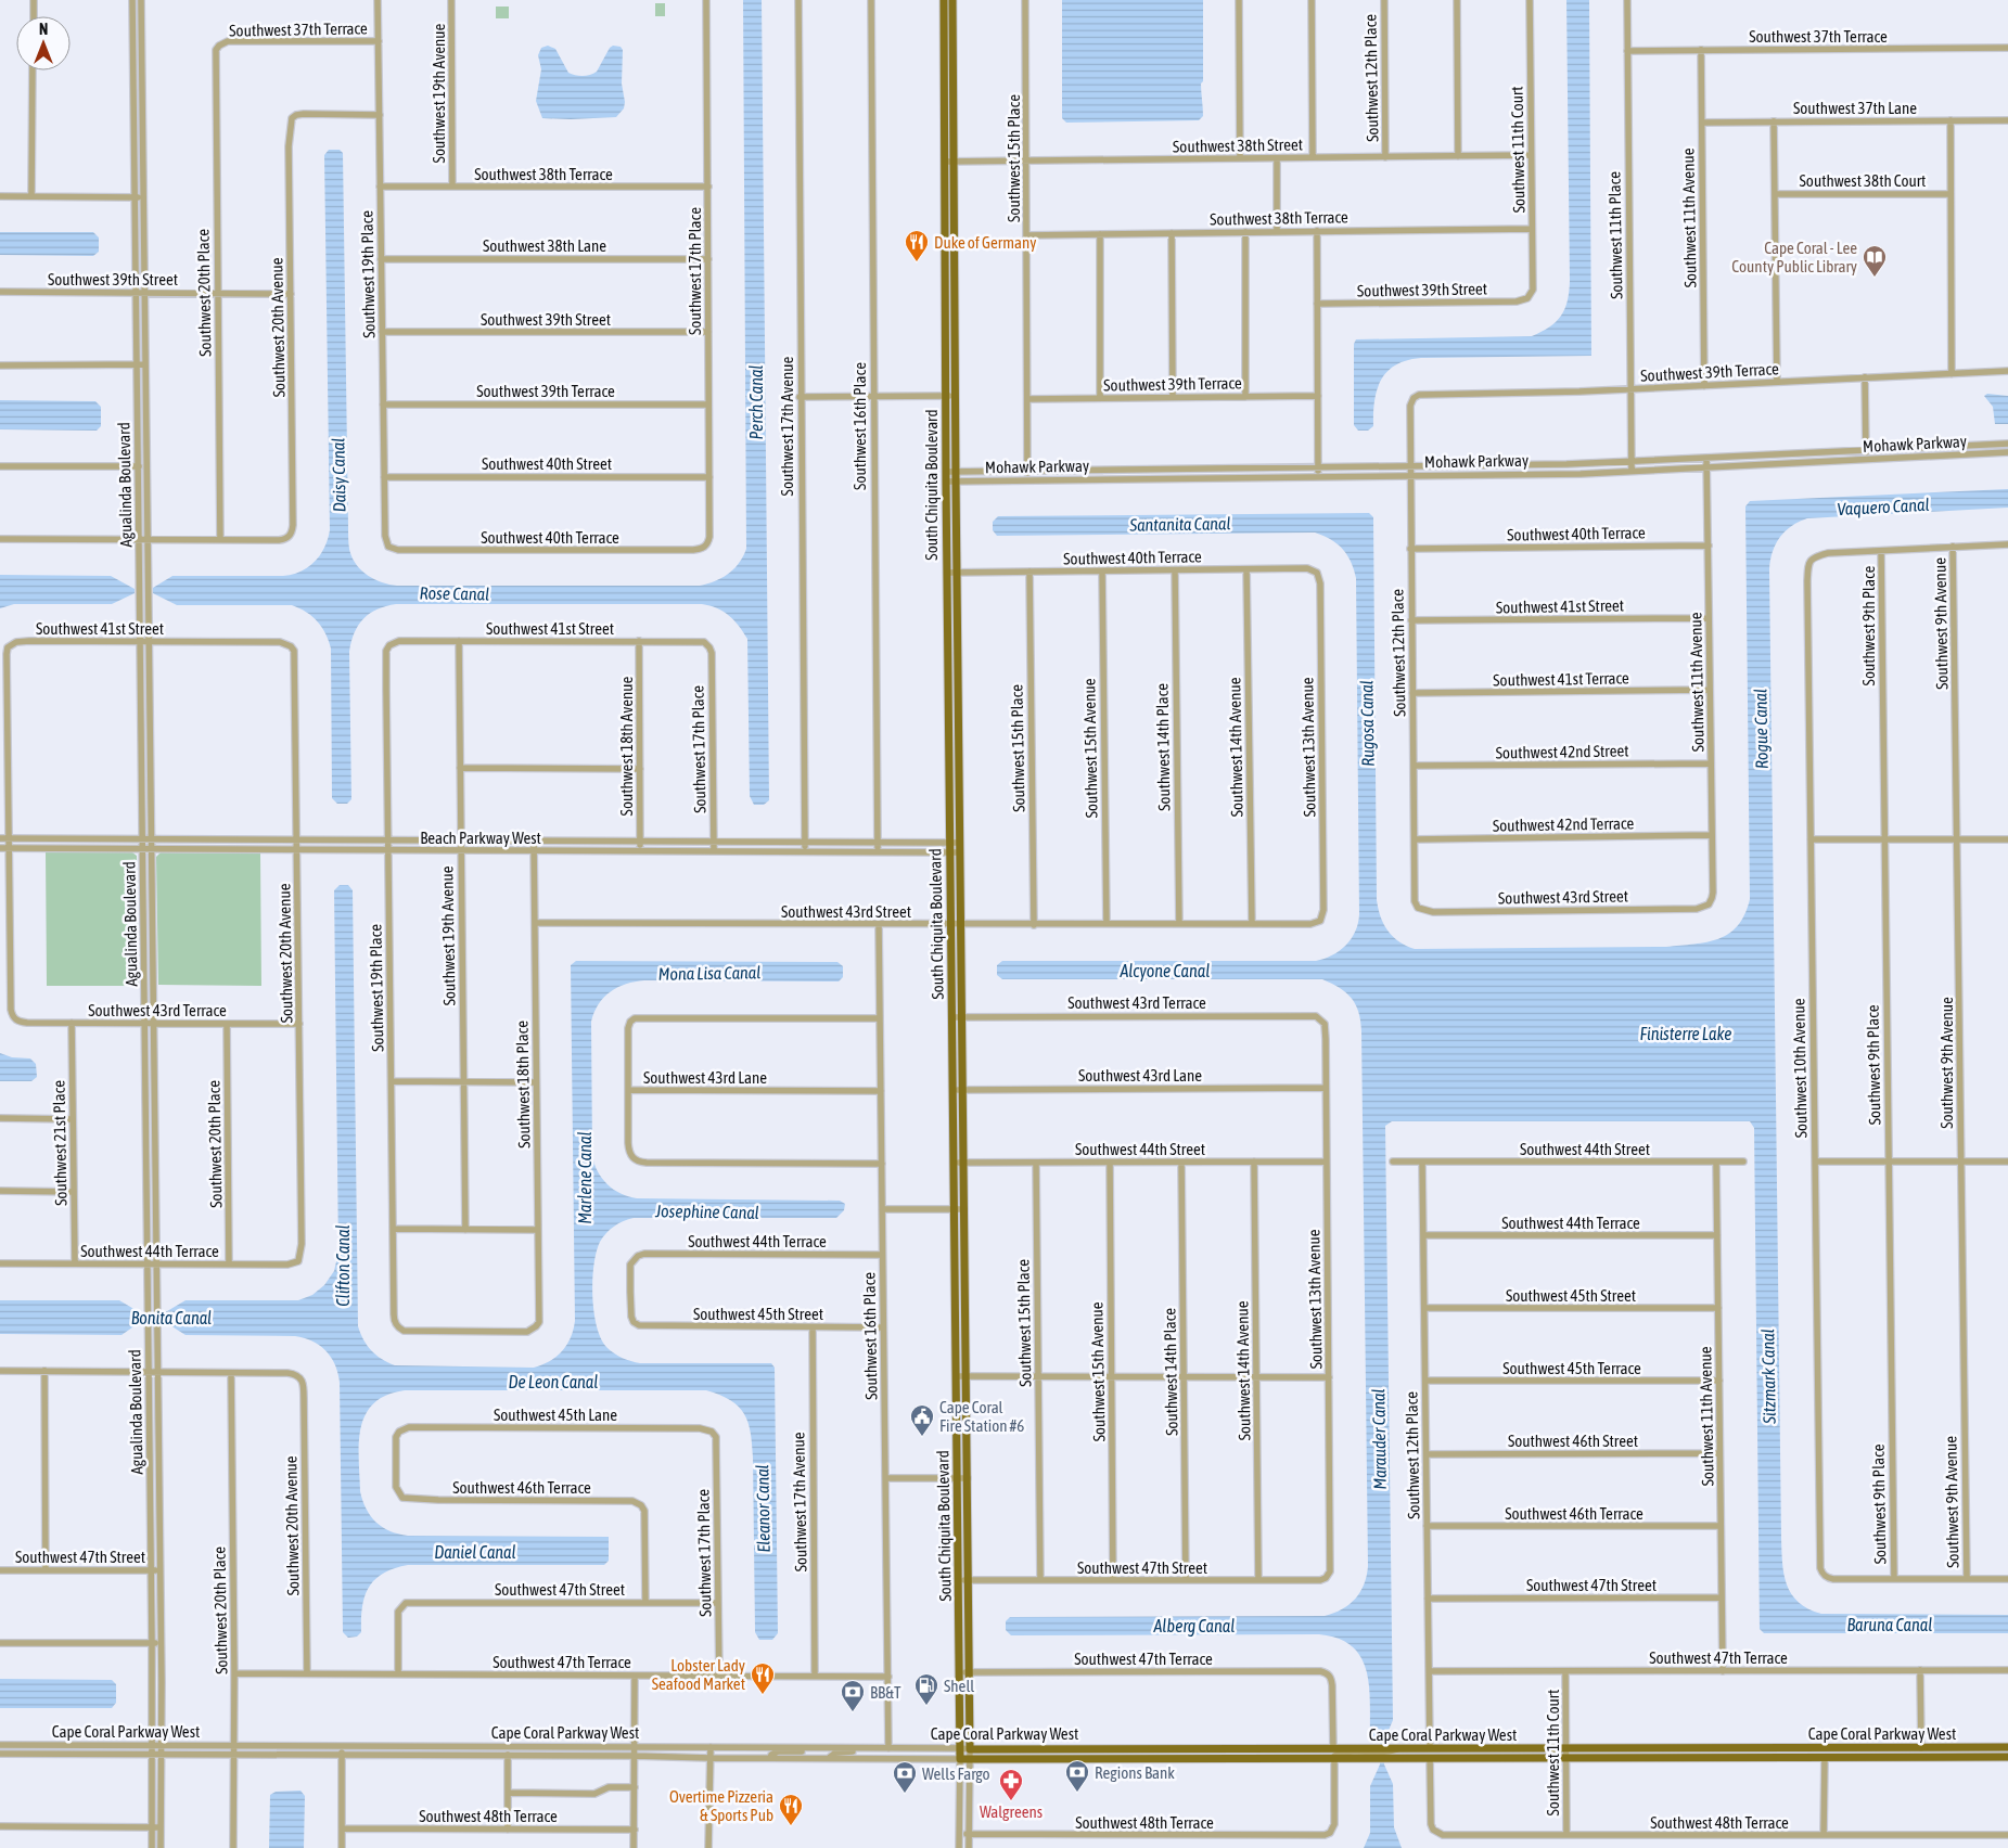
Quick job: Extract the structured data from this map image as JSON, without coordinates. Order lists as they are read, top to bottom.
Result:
{
  "streets": {
    "main road": ["South Chiquita Boulevard", "Cape Coral Parkway West"],
    "street": [
      "Southwest 37th Terrace",
      "Southwest 12th Place",
      "Southwest 19th Avenue",
      "Southwest 37th Lane",
      "Southwest 38th Street",
      "Southwest 11th Court",
      "Southwest 15th Place",
      "Southwest 38th Terrace",
      "Southwest 38th Court",
      "Southwest 11th Avenue",
      "Southwest 11th Place",
      "Southwest 38th Lane",
      "Southwest 17th Place",
      "Southwest 19th Place",
      "Southwest 39th Street",
      "Southwest 20th Place",
      "Southwest 20th Avenue",
      "Southwest 39th Terrace",
      "Southwest 17th Avenue",
      "Southwest 16th Place",
      "Mohawk Parkway",
      "Southwest 40th Street",
      "Agualinda Boulevard",
      "Southwest 40th Terrace",
      "Southwest 41st Street",
      "Southwest 9th Avenue",
      "Southwest 9th Place",
      "Southwest 41st Terrace",
      "Southwest 18th Avenue",
      "Southwest 14th Place",
      "Southwest 14th Avenue",
      "Southwest 13th Avenue",
      "Southwest 15th Avenue",
      "Southwest 42nd Street",
      "Southwest 42nd Terrace",
      "Beach Parkway West",
      "Southwest 43rd Street",
      "Southwest 43rd Terrace",
      "Southwest 10th Avenue",
      "Southwest 43rd Lane",
      "Southwest 18th Place",
      "Southwest 21st Place",
      "Southwest 44th Street",
      "Southwest 44th Terrace",
      "Southwest 45th Street",
      "Southwest 45th Terrace",
      "Southwest 45th Lane",
      "Southwest 46th Street",
      "Southwest 46th Terrace",
      "Southwest 47th Street",
      "Southwest 47th Terrace",
      "Southwest 48th Terrace"
    ]
  },
  "crossings": [
    ["Southwest 37th Terrace", "Southwest 11th Avenue"],
    ["Southwest 37th Terrace", "Southwest 11th Place"],
    ["Southwest 37th Terrace", "Southwest 19th Place"],
    ["Southwest 37th Terrace", "Southwest 20th Place"],
    ["Southwest 12th Place", "Southwest 38th Street"],
    ["Southwest 12th Place", "Southwest 39th Terrace"],
    ["Southwest 12th Place", "Mohawk Parkway"],
    ["Southwest 12th Place", "Southwest 40th Terrace"],
    ["Southwest 12th Place", "Southwest 41st Street"],
    ["Southwest 12th Place", "Southwest 41st Terrace"],
    ["Southwest 12th Place", "Southwest 42nd Street"],
    ["Southwest 12th Place", "Southwest 42nd Terrace"],
    ["Southwest 12th Place", "Southwest 43rd Street"],
    ["Southwest 12th Place", "Southwest 44th Street"],
    ["Southwest 12th Place", "Southwest 44th Terrace"],
    ["Southwest 12th Place", "Southwest 45th Street"],
    ["Southwest 12th Place", "Southwest 45th Terrace"],
    ["Southwest 12th Place", "Southwest 46th Street"],
    ["Southwest 12th Place", "Southwest 46th Terrace"],
    ["Southwest 12th Place", "Southwest 47th Street"],
    ["Southwest 12th Place", "Southwest 47th Terrace"],
    ["Southwest 12th Place", "Cape Coral Parkway West"],
    ["Southwest 19th Avenue", "Southwest 38th Terrace"],
    ["Southwest 19th Avenue", "Southwest 41st Street"],
    ["Southwest 19th Avenue", "Beach Parkway West"],
    ["Southwest 37th Lane", "Southwest 11th Avenue"],
    ["Southwest 38th Street", "Southwest 11th Court"],
    ["Southwest 38th Street", "Southwest 15th Place"],
    ["Southwest 38th Street", "South Chiquita Boulevard"],
    ["Southwest 11th Court", "Southwest 38th Terrace"],
    ["Southwest 11th Court", "Southwest 39th Street"],
    ["Southwest 11th Court", "Southwest 47th Terrace"],
    ["Southwest 11th Court", "Cape Coral Parkway West"],
    ["Southwest 11th Court", "Southwest 48th Terrace"],
    ["Southwest 15th Place", "Southwest 38th Terrace"],
    ["Southwest 15th Place", "Southwest 39th Terrace"],
    ["Southwest 15th Place", "Mohawk Parkway"],
    ["Southwest 15th Place", "Southwest 40th Terrace"],
    ["Southwest 15th Place", "Southwest 43rd Street"],
    ["Southwest 15th Place", "Southwest 44th Street"],
    ["Southwest 15th Place", "Southwest 47th Street"],
    ["Southwest 38th Terrace", "Southwest 17th Place"],
    ["Southwest 38th Terrace", "Southwest 19th Place"],
    ["Southwest 11th Avenue", "Southwest 39th Terrace"],
    ["Southwest 11th Avenue", "Mohawk Parkway"],
    ["Southwest 11th Avenue", "Southwest 40th Terrace"],
    ["Southwest 11th Avenue", "Southwest 41st Street"],
    ["Southwest 11th Avenue", "Southwest 41st Terrace"],
    ["Southwest 11th Avenue", "Southwest 42nd Street"],
    ["Southwest 11th Avenue", "Southwest 42nd Terrace"],
    ["Southwest 11th Avenue", "Southwest 43rd Street"],
    ["Southwest 11th Avenue", "Southwest 44th Street"],
    ["Southwest 11th Avenue", "Southwest 44th Terrace"],
    ["Southwest 11th Avenue", "Southwest 45th Street"],
    ["Southwest 11th Avenue", "Southwest 45th Terrace"],
    ["Southwest 11th Avenue", "Southwest 46th Street"],
    ["Southwest 11th Avenue", "Southwest 46th Terrace"],
    ["Southwest 11th Avenue", "Southwest 47th Street"],
    ["Southwest 11th Avenue", "Southwest 47th Terrace"],
    ["Southwest 11th Place", "Southwest 39th Terrace"],
    ["Southwest 11th Place", "Mohawk Parkway"],
    ["Southwest 38th Lane", "Southwest 17th Place"],
    ["Southwest 38th Lane", "Southwest 19th Place"],
    ["Southwest 17th Place", "Southwest 39th Street"],
    ["Southwest 17th Place", "Southwest 39th Terrace"],
    ["Southwest 17th Place", "Southwest 40th Street"],
    ["Southwest 17th Place", "Southwest 40th Terrace"],
    ["Southwest 17th Place", "Southwest 41st Street"],
    ["Southwest 17th Place", "Beach Parkway West"],
    ["Southwest 17th Place", "Southwest 45th Lane"],
    ["Southwest 17th Place", "Southwest 47th Street"],
    ["Southwest 17th Place", "Southwest 47th Terrace"],
    ["Southwest 19th Place", "Southwest 39th Street"],
    ["Southwest 19th Place", "Southwest 20th Avenue"],
    ["Southwest 19th Place", "Southwest 39th Terrace"],
    ["Southwest 19th Place", "Southwest 40th Street"],
    ["Southwest 19th Place", "Southwest 40th Terrace"],
    ["Southwest 19th Place", "Southwest 41st Street"],
    ["Southwest 19th Place", "Beach Parkway West"],
    ["Southwest 19th Place", "Southwest 18th Place"],
    ["Southwest 39th Street", "Southwest 20th Place"],
    ["Southwest 39th Street", "Southwest 20th Avenue"],
    ["Southwest 39th Street", "Agualinda Boulevard"],
    ["Southwest 20th Place", "Southwest 20th Avenue"],
    ["Southwest 20th Place", "Southwest 43rd Terrace"],
    ["Southwest 20th Place", "Southwest 44th Terrace"],
    ["Southwest 20th Place", "Southwest 47th Terrace"],
    ["Southwest 20th Place", "Cape Coral Parkway West"],
    ["Southwest 20th Avenue", "Southwest 41st Street"],
    ["Southwest 20th Avenue", "Beach Parkway West"],
    ["Southwest 20th Avenue", "Southwest 43rd Terrace"],
    ["Southwest 20th Avenue", "Southwest 44th Terrace"],
    ["Southwest 20th Avenue", "Southwest 47th Terrace"],
    ["Southwest 17th Avenue", "Beach Parkway West"],
    ["Southwest 17th Avenue", "Southwest 45th Street"],
    ["Southwest 17th Avenue", "Southwest 47th Terrace"],
    ["Southwest 16th Place", "Beach Parkway West"],
    ["Southwest 16th Place", "Southwest 43rd Street"],
    ["Southwest 16th Place", "Southwest 43rd Lane"],
    ["Southwest 16th Place", "Southwest 44th Terrace"],
    ["Southwest 16th Place", "Southwest 45th Street"],
    ["Southwest 16th Place", "Southwest 47th Terrace"],
    ["Southwest 16th Place", "Cape Coral Parkway West"],
    ["Mohawk Parkway", "South Chiquita Boulevard"],
    ["Agualinda Boulevard", "Southwest 41st Street"],
    ["Agualinda Boulevard", "Beach Parkway West"],
    ["Agualinda Boulevard", "Southwest 43rd Terrace"],
    ["Agualinda Boulevard", "Southwest 44th Terrace"],
    ["Agualinda Boulevard", "Southwest 47th Street"],
    ["Agualinda Boulevard", "Cape Coral Parkway West"],
    ["South Chiquita Boulevard", "Southwest 40th Terrace"],
    ["South Chiquita Boulevard", "Beach Parkway West"],
    ["South Chiquita Boulevard", "Southwest 43rd Street"],
    ["South Chiquita Boulevard", "Southwest 43rd Terrace"],
    ["South Chiquita Boulevard", "Southwest 43rd Lane"],
    ["South Chiquita Boulevard", "Southwest 44th Street"],
    ["South Chiquita Boulevard", "Southwest 47th Street"],
    ["South Chiquita Boulevard", "Southwest 47th Terrace"],
    ["South Chiquita Boulevard", "Cape Coral Parkway West"],
    ["South Chiquita Boulevard", "Southwest 48th Terrace"],
    ["Southwest 40th Terrace", "Southwest 14th Place"],
    ["Southwest 40th Terrace", "Southwest 14th Avenue"],
    ["Southwest 40th Terrace", "Southwest 13th Avenue"],
    ["Southwest 40th Terrace", "Southwest 15th Avenue"],
    ["Southwest 41st Street", "Southwest 18th Avenue"],
    ["Southwest 41st Street", "Beach Parkway West"],
    ["Southwest 9th Place", "Southwest 10th Avenue"],
    ["Southwest 18th Avenue", "Beach Parkway West"],
    ["Southwest 14th Place", "Southwest 43rd Street"],
    ["Southwest 14th Place", "Southwest 44th Street"],
    ["Southwest 14th Place", "Southwest 47th Street"],
    ["Southwest 14th Avenue", "Southwest 43rd Street"],
    ["Southwest 14th Avenue", "Southwest 44th Street"],
    ["Southwest 14th Avenue", "Southwest 47th Street"],
    ["Southwest 13th Avenue", "Southwest 43rd Street"],
    ["Southwest 13th Avenue", "Southwest 43rd Terrace"],
    ["Southwest 13th Avenue", "Southwest 43rd Lane"],
    ["Southwest 13th Avenue", "Southwest 44th Street"],
    ["Southwest 13th Avenue", "Southwest 47th Street"],
    ["Southwest 15th Avenue", "Southwest 43rd Street"],
    ["Southwest 15th Avenue", "Southwest 44th Street"],
    ["Southwest 15th Avenue", "Southwest 47th Street"],
    ["Beach Parkway West", "Southwest 43rd Terrace"],
    ["Beach Parkway West", "Southwest 18th Place"],
    ["Southwest 43rd Street", "Southwest 18th Place"],
    ["Southwest 43rd Terrace", "Southwest 21st Place"],
    ["Southwest 21st Place", "Southwest 44th Terrace"],
    ["Southwest 44th Terrace", "Southwest 45th Street"],
    ["Southwest 45th Lane", "Southwest 46th Terrace"],
    ["Southwest 46th Terrace", "Southwest 47th Street"],
    ["Southwest 47th Street", "Southwest 47th Terrace"],
    ["Southwest 47th Terrace", "Cape Coral Parkway West"],
    ["Cape Coral Parkway West", "Southwest 48th Terrace"]
  ],
  "water": [
    "Perch Canal",
    "Daisy Canal",
    "Vaquero Canal",
    "Santanita Canal",
    "Rose Canal",
    "Rugosa Canal",
    "Rogue Canal",
    "Alcyone Canal",
    "Mona Lisa Canal",
    "Finisterre Lake",
    "Marlene Canal",
    "Josephine Canal",
    "Clifton Canal",
    "Bonita Canal",
    "Sitzmark Canal",
    "De Leon Canal",
    "Marauder Canal",
    "Eleanor Canal",
    "Daniel Canal",
    "Baruna Canal",
    "Alberg Canal"
  ],
  "places": {
    "restaurant": ["Duke of Germany", "Lobster Lady Seafood Market", "Overtime Pizzeria & Sports Pub"],
    "library": ["Cape Coral - Lee County Public Library"],
    "public building": ["Cape Coral Fire Station #6"],
    "fuel station": ["Shell"],
    "bank": ["BB&T", "Regions Bank", "Wells Fargo"],
    "pharmacy": ["Walgreens"]
  },
  "north": "top"
}
